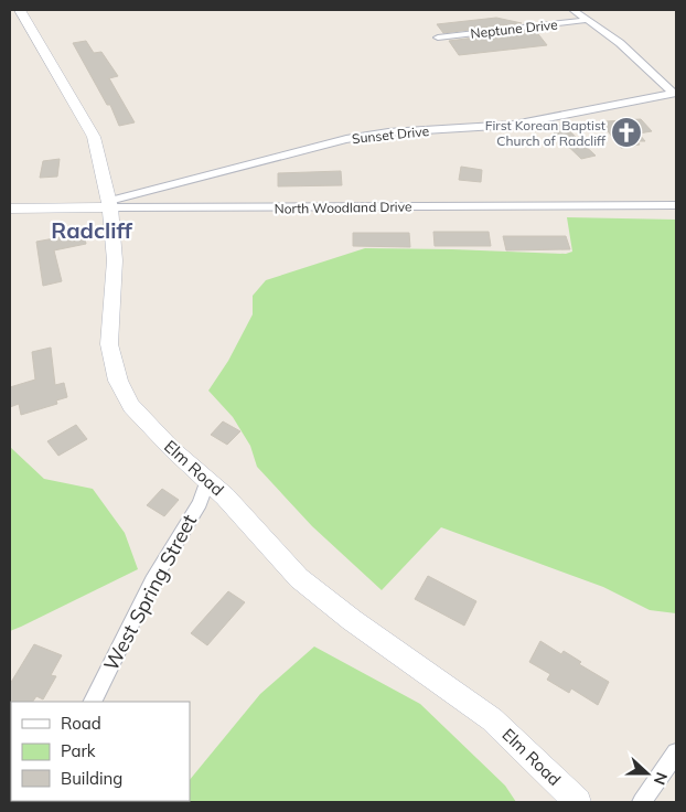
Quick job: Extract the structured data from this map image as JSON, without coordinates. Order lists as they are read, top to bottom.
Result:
{
  "streets": {
    "street": [
      "Neptune Drive",
      "Sunset Drive",
      "North Woodland Drive",
      "Elm Road",
      "West Spring Street"
    ]
  },
  "crossings": [
    ["Sunset Drive", "North Woodland Drive"],
    ["Sunset Drive", "Elm Road"],
    ["North Woodland Drive", "Elm Road"],
    ["Elm Road", "West Spring Street"]
  ],
  "districts": ["Radcliff"],
  "places": {
    "church": ["First Korean Baptist Church of Radcliff"]
  },
  "legend": ["Road", "Park", "Building"],
  "north": "right"
}
